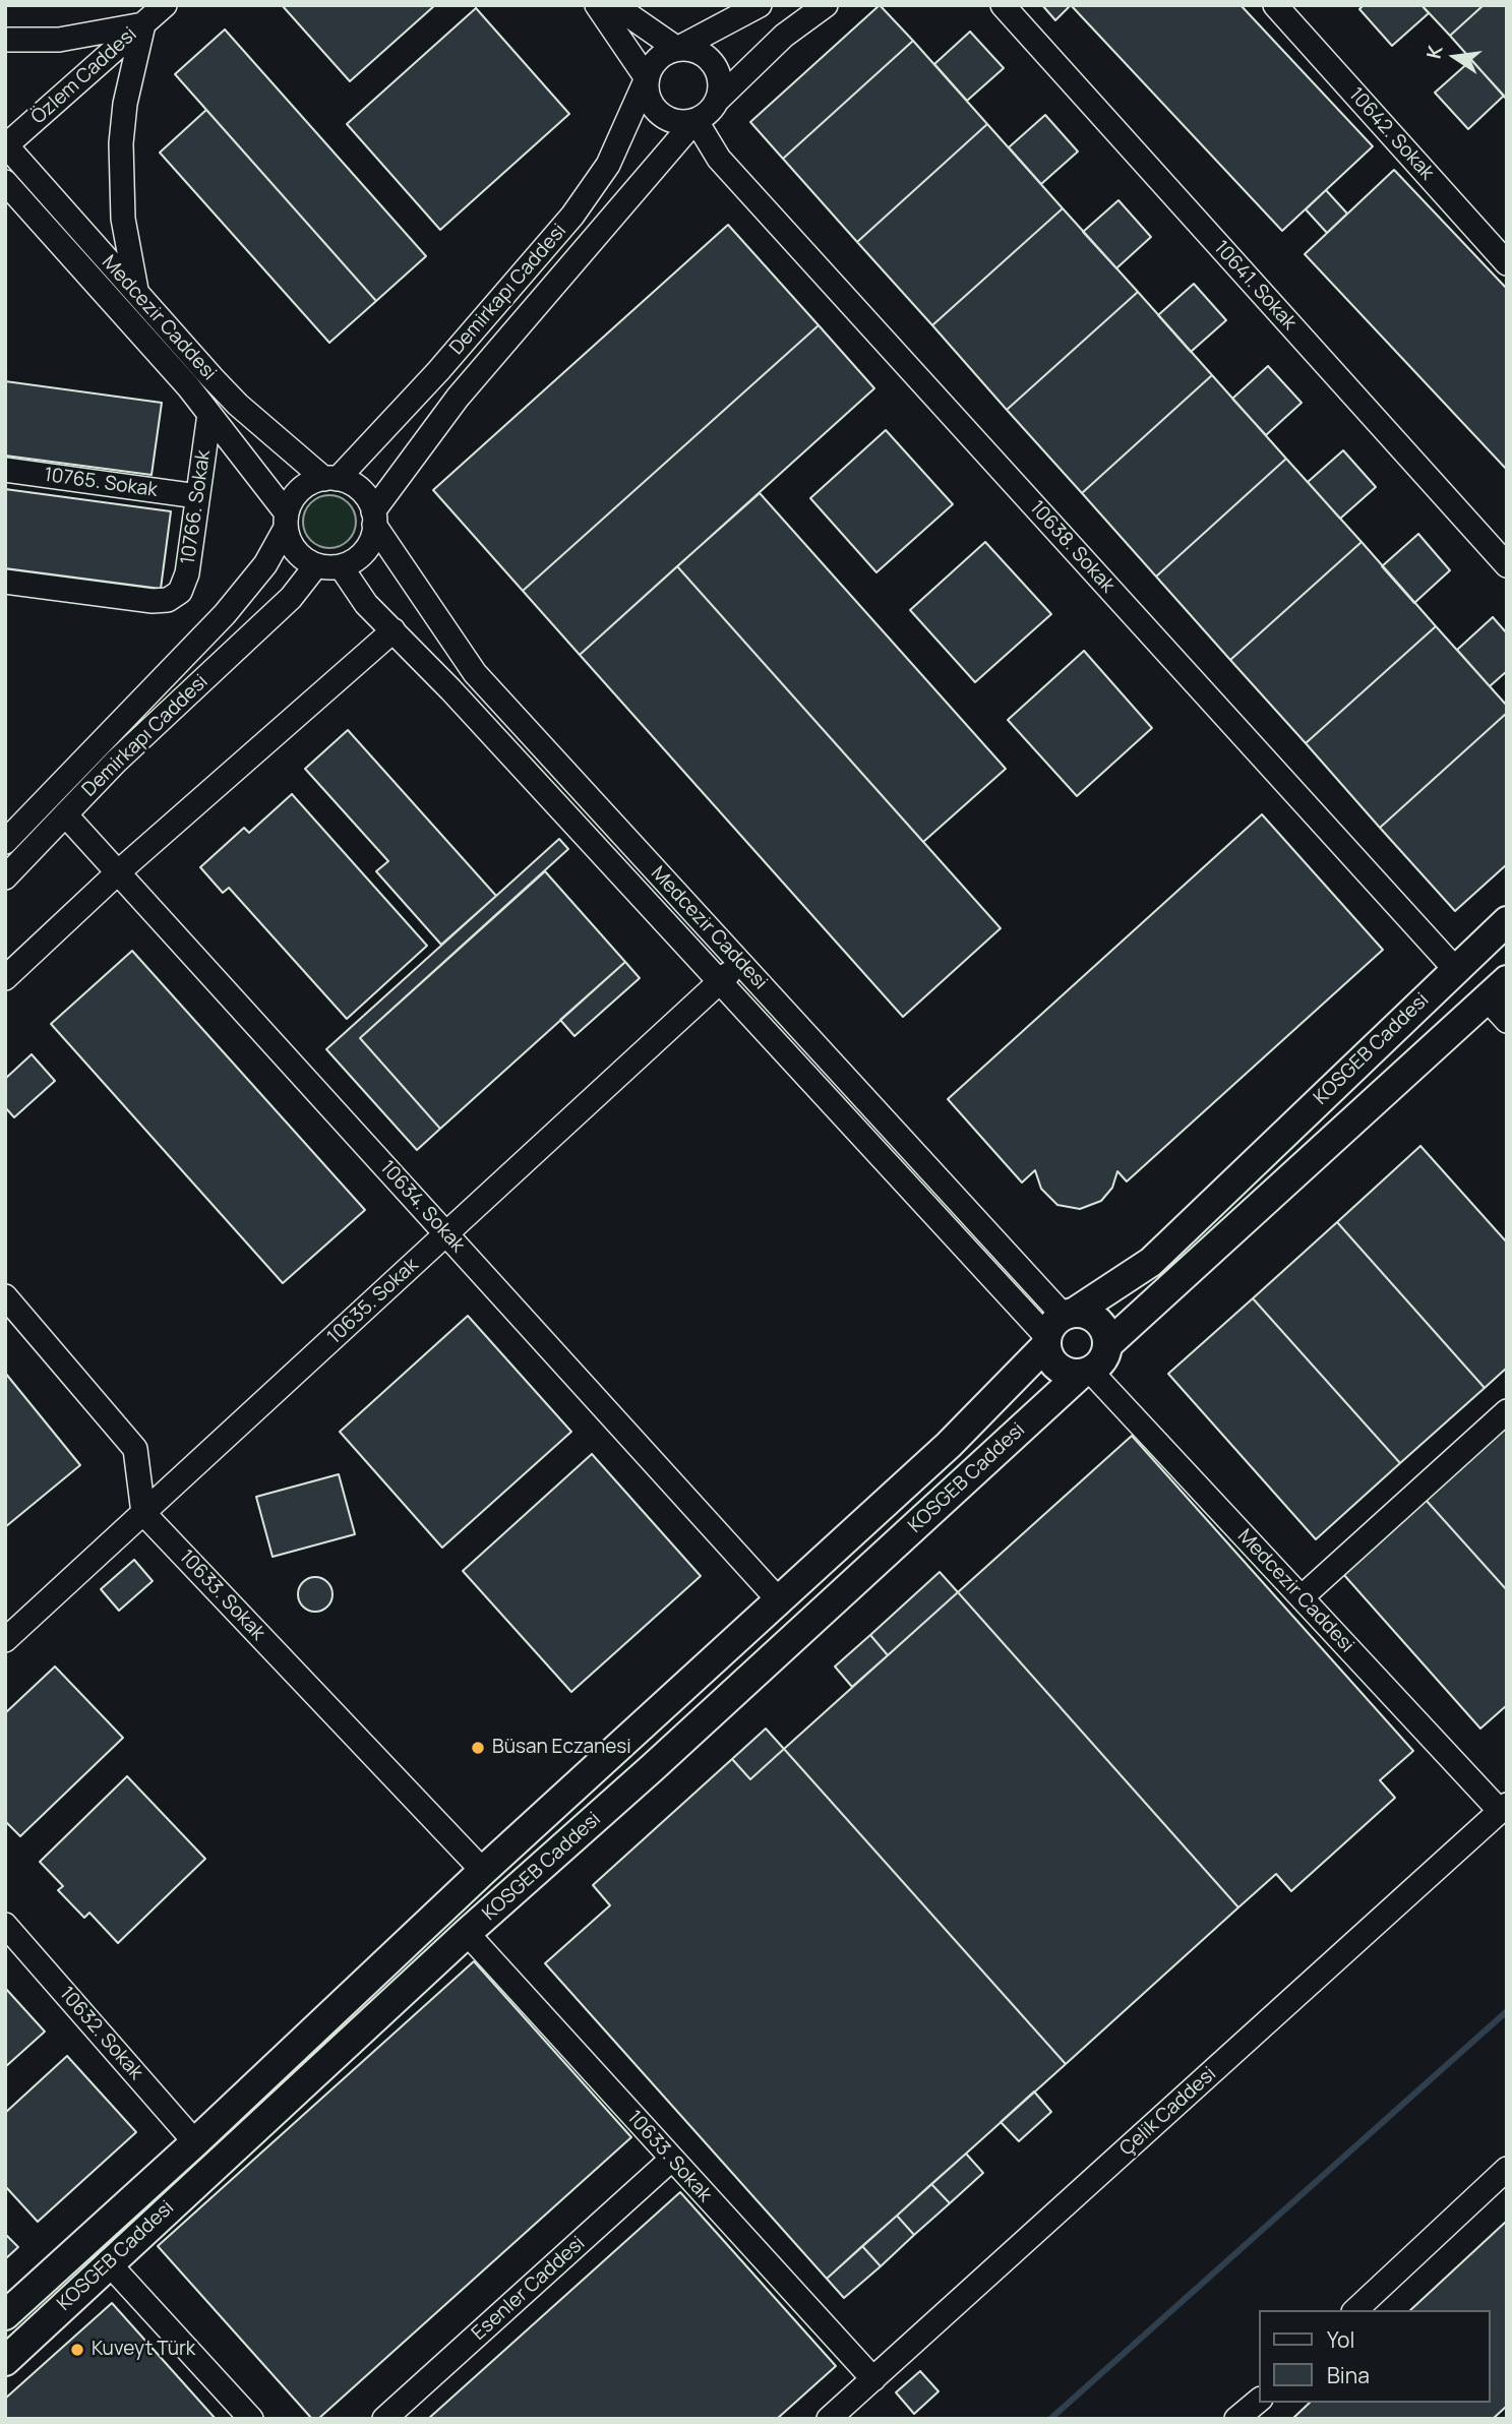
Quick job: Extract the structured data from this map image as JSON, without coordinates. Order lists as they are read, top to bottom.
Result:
{
  "streets": {
    "main road": ["KOSGEB Caddesi"],
    "street": [
      "Özlem Caddesi",
      "10642. Sokak",
      "10641. Sokak",
      "Demirkapı Caddesi",
      "Medcezir Caddesi",
      "10765. Sokak",
      "10766. Sokak",
      "10638. Sokak",
      "10634. Sokak",
      "10635. Sokak",
      "10633. Sokak",
      "10632. Sokak",
      "Çelik Caddesi",
      "Esenler Caddesi"
    ]
  },
  "crossings": [
    ["Özlem Caddesi", "Medcezir Caddesi"],
    ["Demirkapı Caddesi", "Medcezir Caddesi"],
    ["Demirkapı Caddesi", "10638. Sokak"],
    ["Demirkapı Caddesi", "10634. Sokak"],
    ["Medcezir Caddesi", "10766. Sokak"],
    ["Medcezir Caddesi", "KOSGEB Caddesi"],
    ["Medcezir Caddesi", "10635. Sokak"],
    ["Medcezir Caddesi", "Çelik Caddesi"],
    ["10765. Sokak", "10766. Sokak"],
    ["10638. Sokak", "KOSGEB Caddesi"],
    ["KOSGEB Caddesi", "10634. Sokak"],
    ["KOSGEB Caddesi", "10633. Sokak"],
    ["KOSGEB Caddesi", "10632. Sokak"],
    ["10634. Sokak", "10635. Sokak"],
    ["10635. Sokak", "10633. Sokak"],
    ["10633. Sokak", "Çelik Caddesi"],
    ["10633. Sokak", "Esenler Caddesi"]
  ],
  "places": ["Büsan Eczanesi", "Kuveyt Türk"],
  "legend": ["Yol", "Bina"],
  "north": "left"
}
